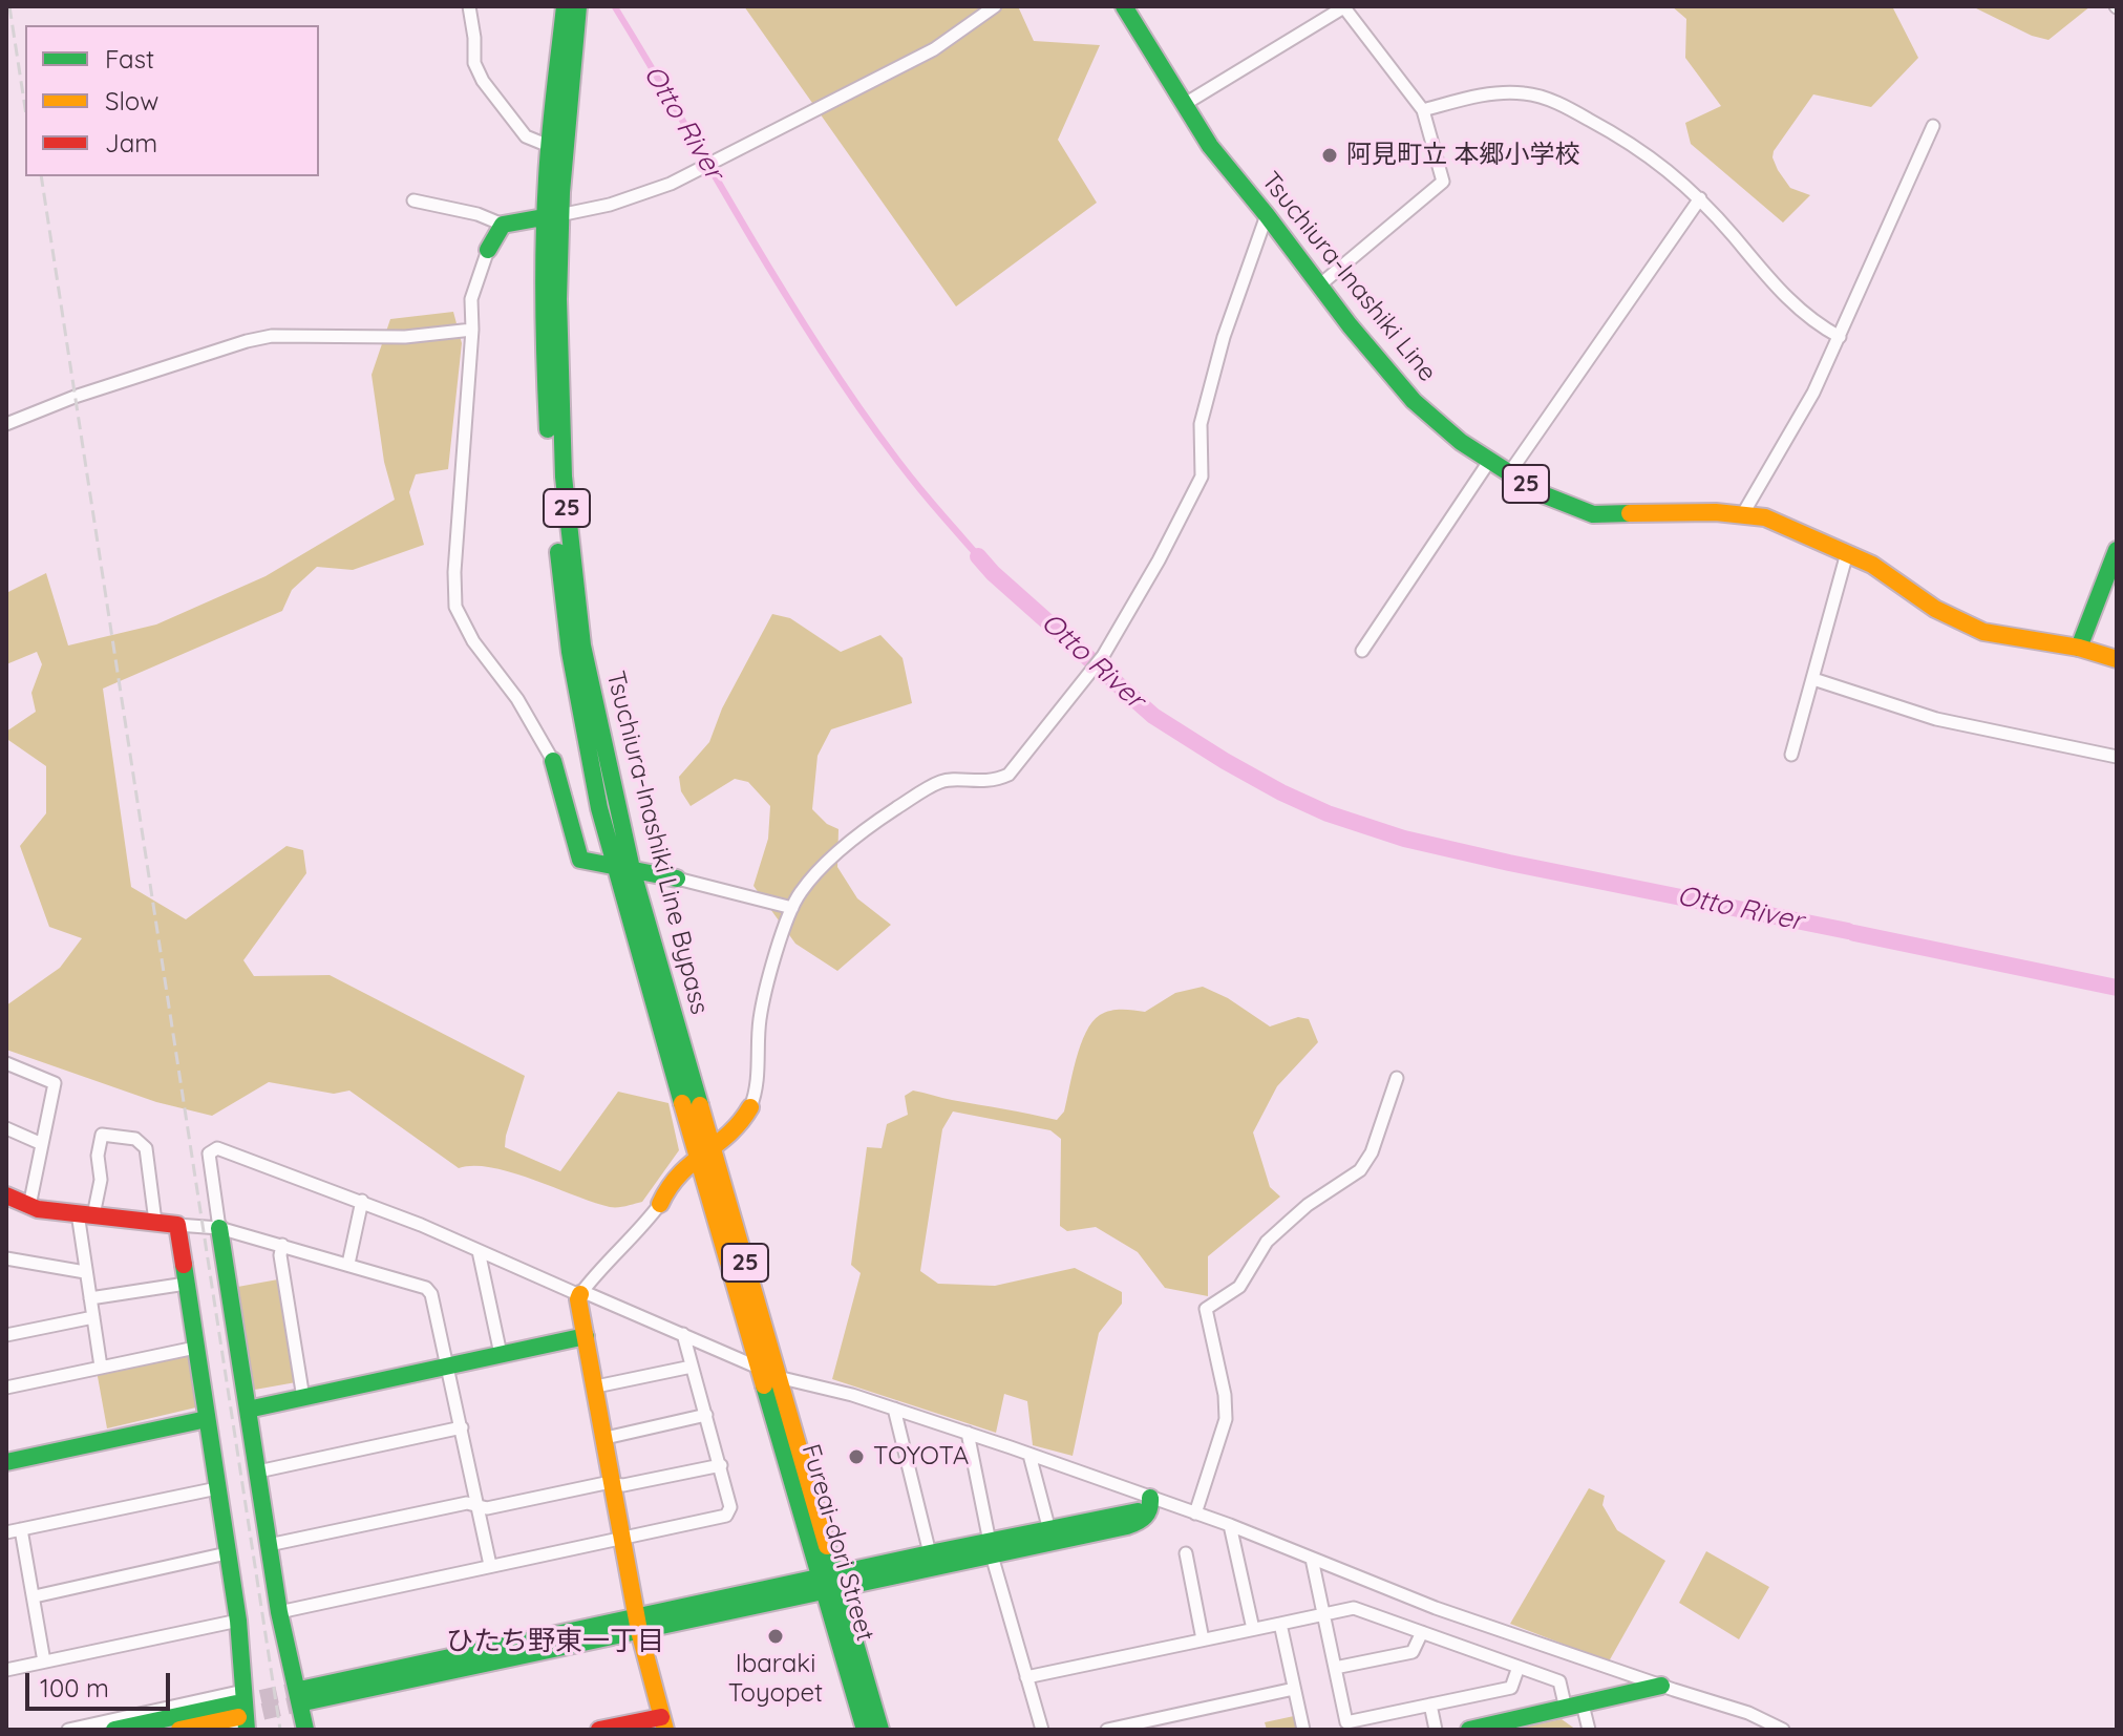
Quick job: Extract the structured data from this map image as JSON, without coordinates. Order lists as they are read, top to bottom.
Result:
{
  "streets": {
    "street": [
      "Tsuchiura-Inashiki Line",
      "25",
      "Tsuchiura-Inashiki Line Bypass",
      "Fureai-dori Street"
    ]
  },
  "crossings": [
    ["Tsuchiura-Inashiki Line Bypass", "Fureai-dori Street"]
  ],
  "districts": ["ひたち野東一丁目"],
  "water": ["Otto River"],
  "places": ["阿見町立 本郷小学校", "TOYOTA", "Ibaraki Toyopet"],
  "legend": ["Fast", "Slow", "Jam"],
  "scale_bar": "100 m"
}
